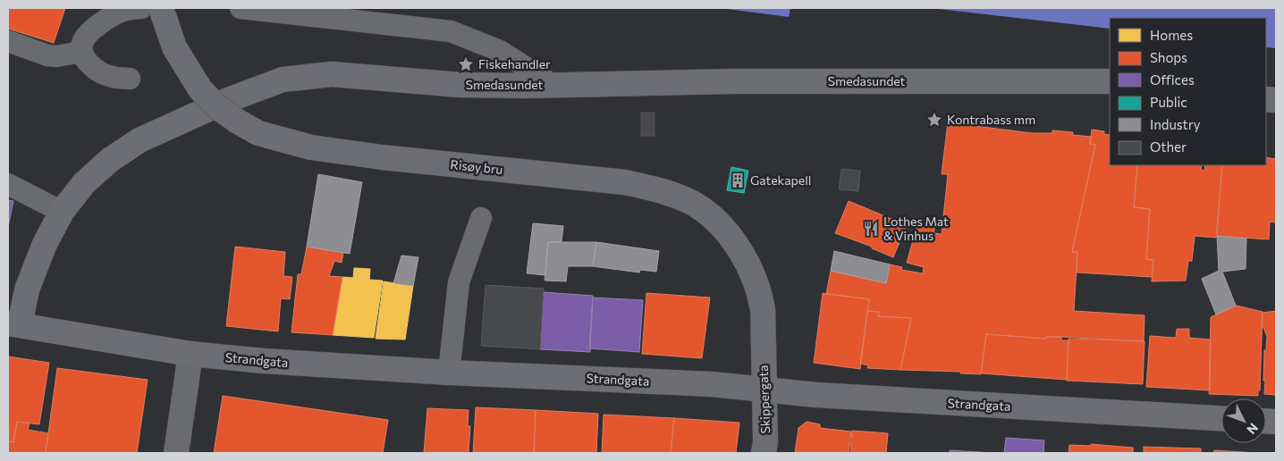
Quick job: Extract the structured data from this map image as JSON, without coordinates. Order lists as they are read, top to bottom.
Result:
{
  "streets": {
    "street": [
      "Smedasundet",
      "Risøy bru",
      "Strandgata",
      "Skippergata"
    ]
  },
  "crossings": [
    ["Smedasundet", "Strandgata"],
    ["Risøy bru", "Skippergata"],
    ["Strandgata", "Skippergata"]
  ],
  "places": {
    "place": ["Fiskehandler", "Kontrabass mm"],
    "building": ["Gatekapell"],
    "restaurant": ["Lothes Mat & Vinhus"]
  },
  "legend": [
    "Homes",
    "Shops",
    "Offices",
    "Public",
    "Industry",
    "Other"
  ],
  "north": "bottom right"
}
